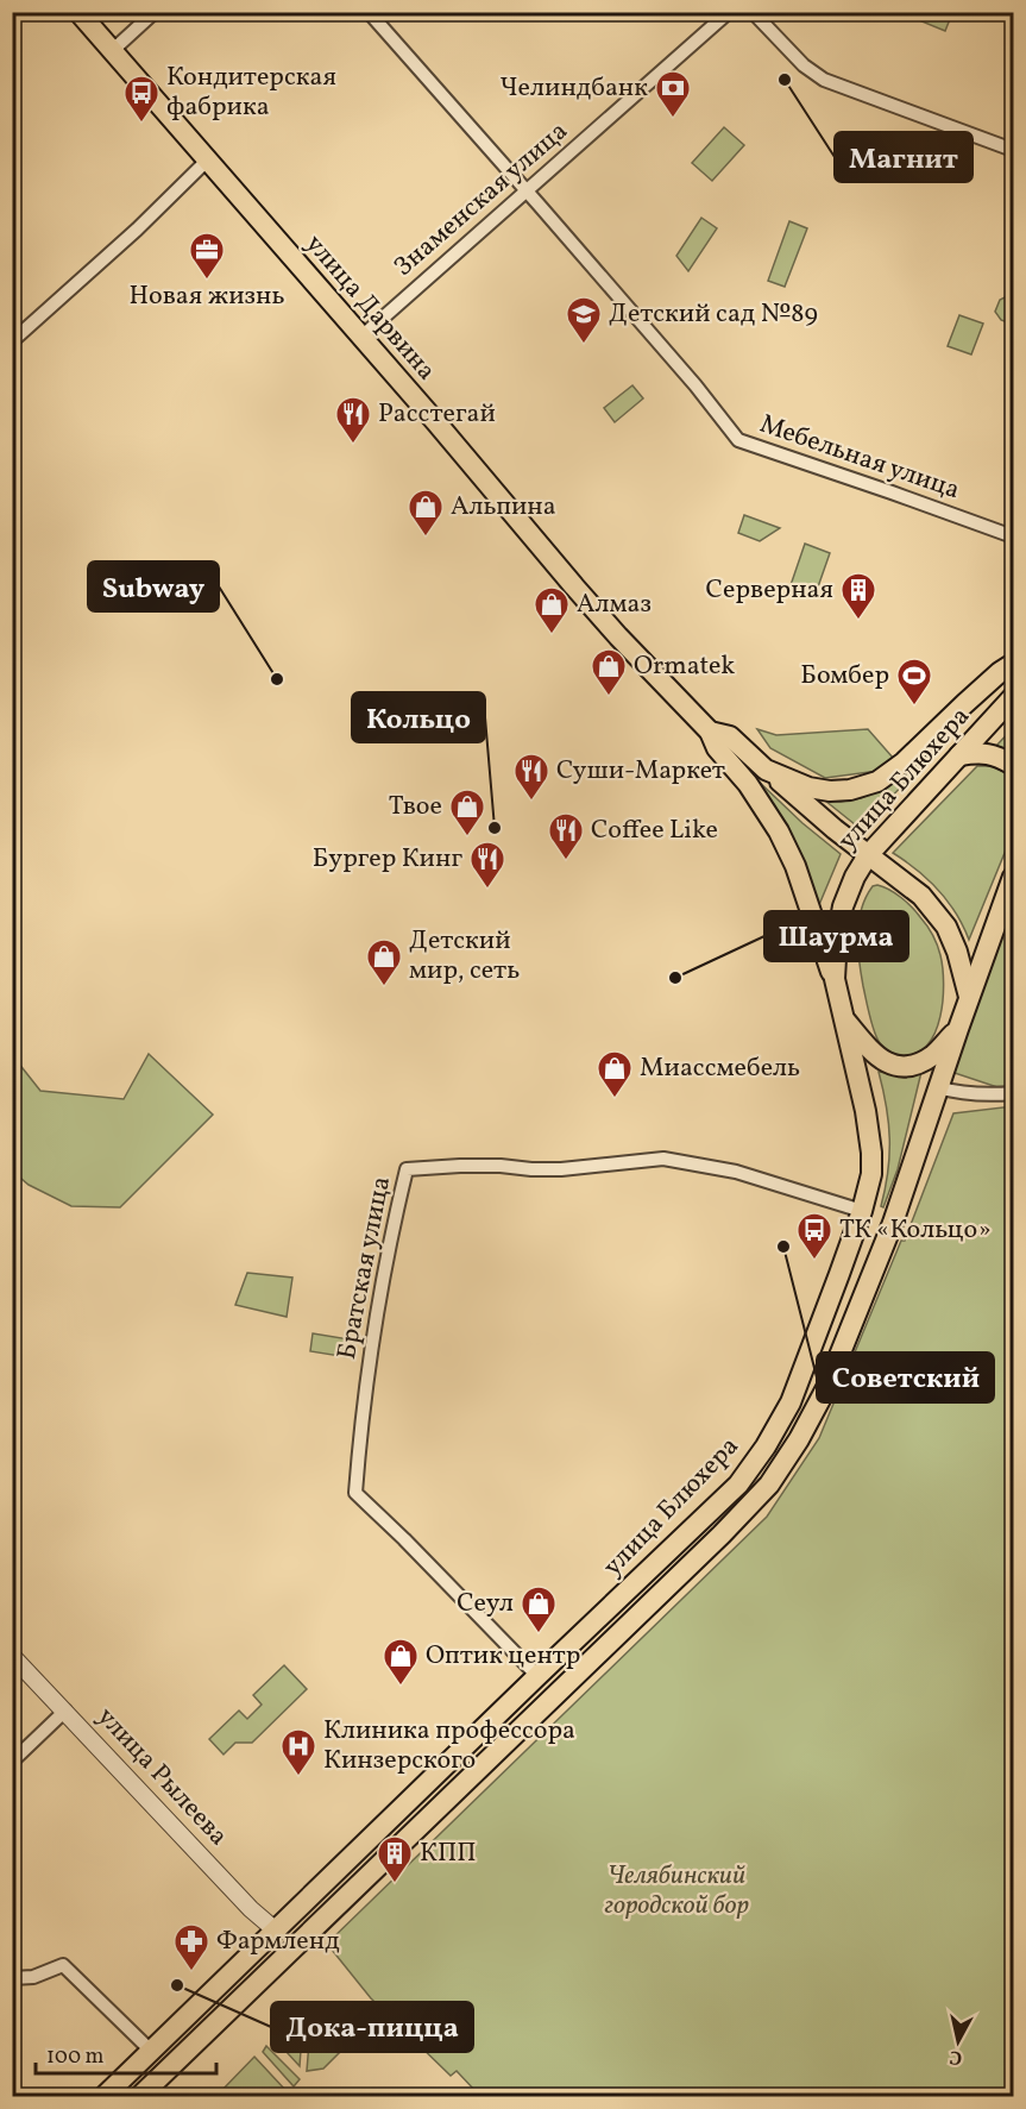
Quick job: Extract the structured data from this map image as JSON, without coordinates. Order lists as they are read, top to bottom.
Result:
{
  "streets": {
    "main road": ["улица Дарвина", "улица Блюхера"],
    "street": [
      "Знаменская улица",
      "Мебельная улица",
      "Братская улица",
      "улица Рылеева"
    ]
  },
  "crossings": [
    ["Знаменская улица", "улица Дарвина"],
    ["Знаменская улица", "Мебельная улица"],
    ["улица Дарвина", "улица Блюхера"],
    ["улица Блюхера", "Братская улица"],
    ["улица Блюхера", "улица Рылеева"]
  ],
  "parks": ["Челябинский городской бор"],
  "places": {
    "other": [
      "Магнит",
      "Subway",
      "Кольцо",
      "Шаурма",
      "Советский",
      "Дока-пицца"
    ],
    "bank": ["Челиндбанк"],
    "bus stop": ["Кондитерская фабрика", "ТК «Кольцо»"],
    "office": ["Новая жизнь"],
    "school or university": ["Детский сад №89"],
    "restaurant": [
      "Расстегай",
      "Суши-Маркет",
      "Coffee Like",
      "Бургер Кинг"
    ],
    "shop": [
      "Альпина",
      "Алмаз",
      "Ormatek",
      "Твое",
      "Детский мир, сеть",
      "Миассмебель",
      "Сеул",
      "Оптик центр"
    ],
    "building": ["Серверная", "КПП"],
    "sports": ["Бомбер"],
    "hospital": ["Клиника профессора Кинзерского"],
    "pharmacy": ["Фармленд"]
  },
  "scale_bar": "100 m",
  "north": "bottom"
}
